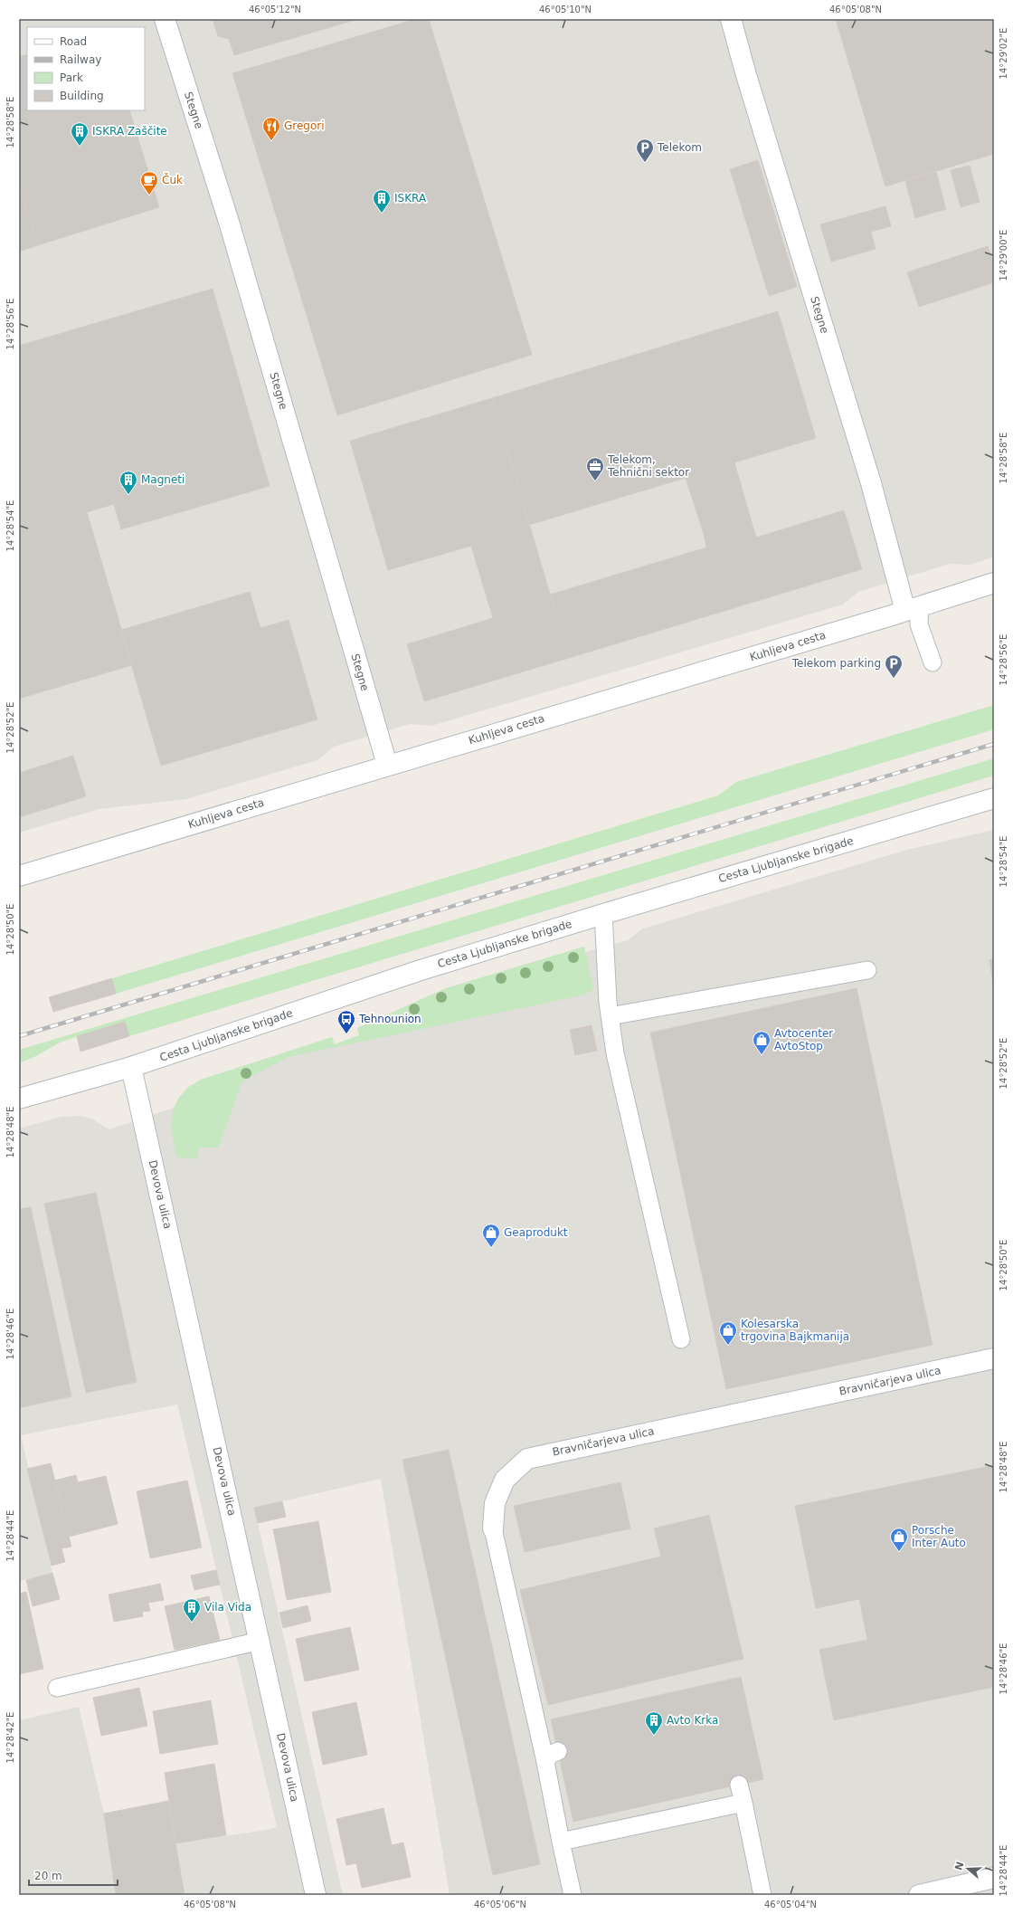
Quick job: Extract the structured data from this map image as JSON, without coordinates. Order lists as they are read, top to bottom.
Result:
{
  "streets": {
    "street": [
      "Stegne",
      "Kuhljeva cesta",
      "Cesta Ljubljanske brigade",
      "Devova ulica",
      "Bravničarjeva ulica"
    ]
  },
  "crossings": [
    ["Stegne", "Kuhljeva cesta"],
    ["Cesta Ljubljanske brigade", "Devova ulica"]
  ],
  "places": {
    "restaurant": ["Gregori"],
    "building": [
      "ISKRA Zaščite",
      "ISKRA",
      "Magneti",
      "Vila Vida",
      "Avto Krka"
    ],
    "parking": ["Telekom", "Telekom parking"],
    "cafe": ["Čuk"],
    "office": ["Telekom, Tehnični sektor"],
    "bus stop": ["Tehnounion"],
    "shop": [
      "Avtocenter AvtoStop",
      "Geaprodukt",
      "Kolesarska trgovina Bajkmanija",
      "Porsche Inter Auto"
    ]
  },
  "legend": [
    "Road",
    "Railway",
    "Park",
    "Building"
  ],
  "scale_bar": "20 m",
  "north": "left",
  "coordinates": [
    "46°05'12\"N",
    "46°05'10\"N",
    "46°05'08\"N",
    "14°29'02\"E",
    "14°28'58\"E",
    "14°29'00\"E",
    "14°28'56\"E",
    "14°28'54\"E",
    "14°28'52\"E",
    "14°28'50\"E",
    "14°28'48\"E",
    "14°28'46\"E",
    "14°28'44\"E",
    "14°28'42\"E",
    "46°05'06\"N",
    "46°05'04\"N"
  ]
}
